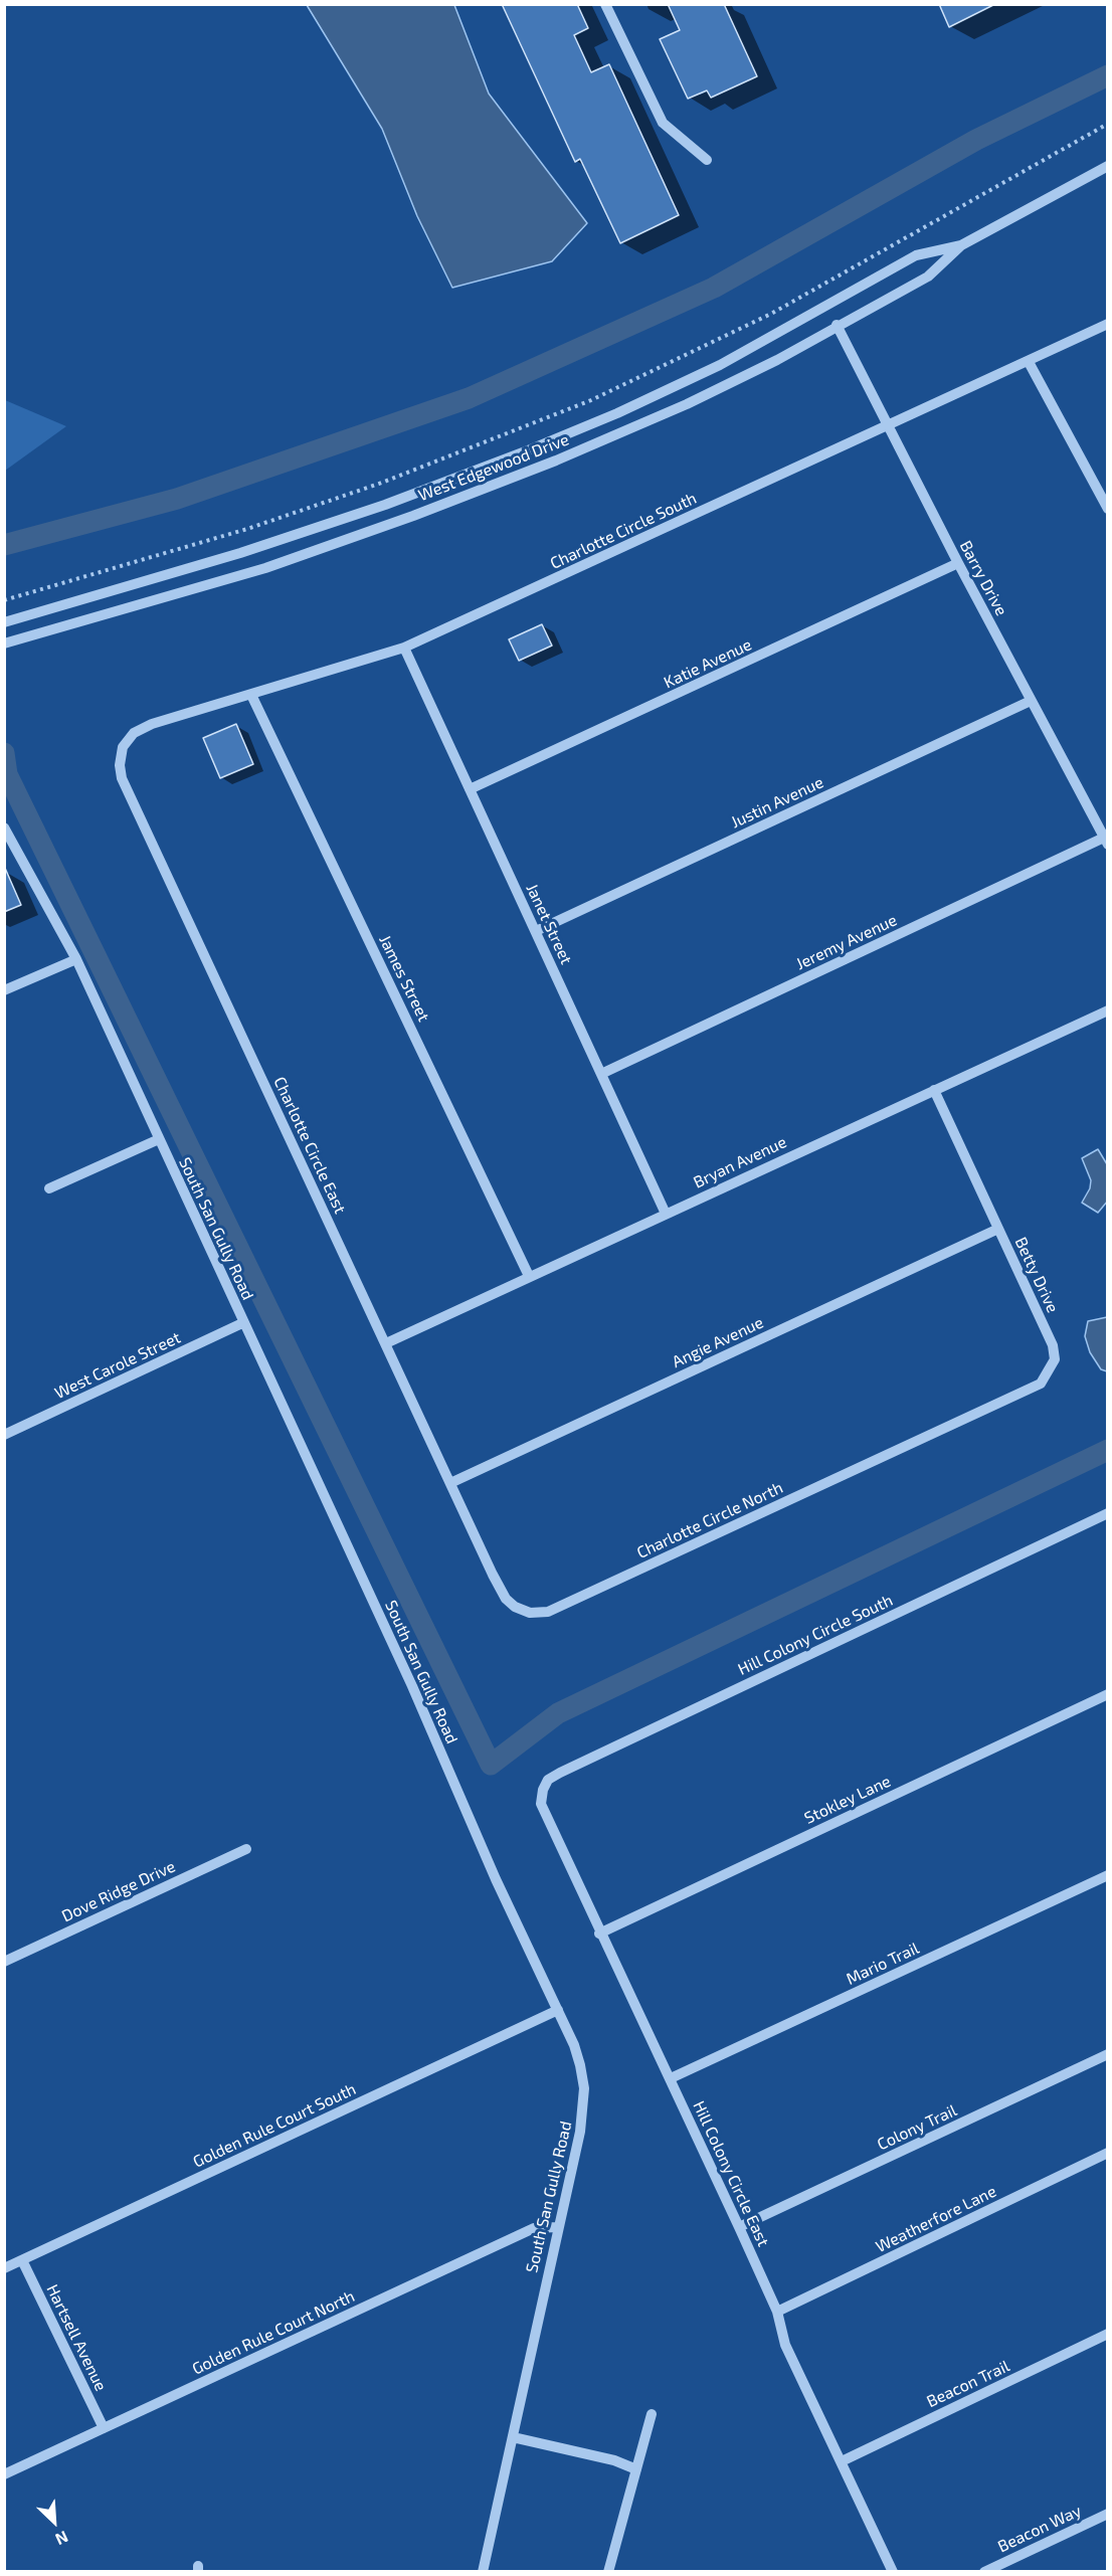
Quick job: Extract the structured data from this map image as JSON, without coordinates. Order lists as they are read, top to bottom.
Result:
{
  "streets": {
    "street": [
      "West Edgewood Drive",
      "Charlotte Circle South",
      "Barry Drive",
      "Katie Avenue",
      "Justin Avenue",
      "Janet Street",
      "Jeremy Avenue",
      "James Street",
      "Charlotte Circle East",
      "Bryan Avenue",
      "South San Gully Road",
      "Betty Drive",
      "Angie Avenue",
      "West Carole Street",
      "Charlotte Circle North",
      "Hill Colony Circle South",
      "Stokley Lane",
      "Dove Ridge Drive",
      "Mario Trail",
      "Golden Rule Court South",
      "Colony Trail",
      "Hill Colony Circle East",
      "Weatherfore Lane",
      "Golden Rule Court North",
      "Hartsell Avenue",
      "Beacon Trail",
      "Beacon Way"
    ]
  },
  "crossings": [
    ["West Edgewood Drive", "Barry Drive"],
    ["Charlotte Circle South", "Barry Drive"],
    ["Charlotte Circle South", "Janet Street"],
    ["Charlotte Circle South", "James Street"],
    ["Charlotte Circle South", "Charlotte Circle East"],
    ["Barry Drive", "Katie Avenue"],
    ["Barry Drive", "Justin Avenue"],
    ["Barry Drive", "Jeremy Avenue"],
    ["Katie Avenue", "Janet Street"],
    ["Justin Avenue", "Janet Street"],
    ["Janet Street", "Jeremy Avenue"],
    ["Janet Street", "Bryan Avenue"],
    ["James Street", "Bryan Avenue"],
    ["Charlotte Circle East", "Bryan Avenue"],
    ["Charlotte Circle East", "Angie Avenue"],
    ["Charlotte Circle East", "Charlotte Circle North"],
    ["Bryan Avenue", "Betty Drive"],
    ["South San Gully Road", "West Carole Street"],
    ["South San Gully Road", "Golden Rule Court South"],
    ["South San Gully Road", "Golden Rule Court North"],
    ["Betty Drive", "Angie Avenue"],
    ["Betty Drive", "Charlotte Circle North"],
    ["Hill Colony Circle South", "Hill Colony Circle East"],
    ["Stokley Lane", "Hill Colony Circle East"],
    ["Mario Trail", "Hill Colony Circle East"],
    ["Golden Rule Court South", "Hartsell Avenue"],
    ["Colony Trail", "Hill Colony Circle East"],
    ["Hill Colony Circle East", "Weatherfore Lane"],
    ["Hill Colony Circle East", "Beacon Trail"],
    ["Golden Rule Court North", "Hartsell Avenue"]
  ],
  "north": "bottom right"
}
